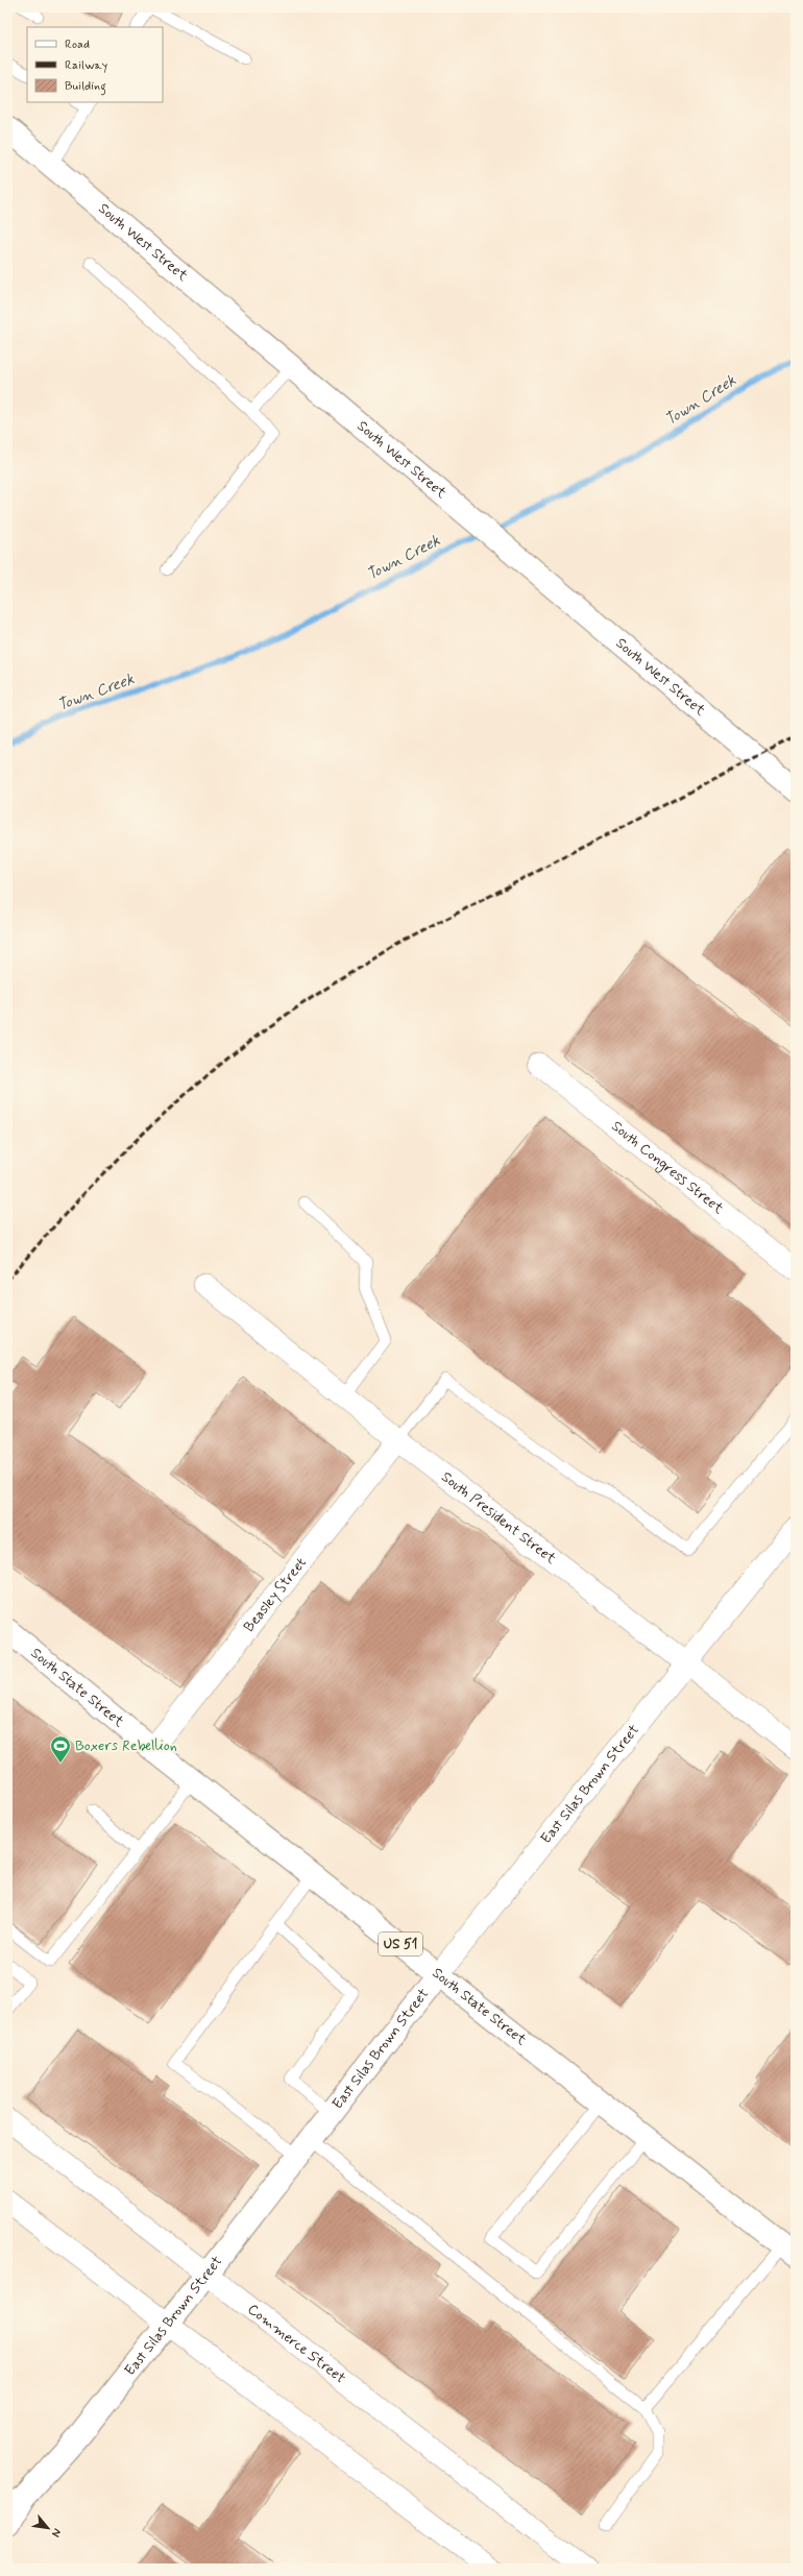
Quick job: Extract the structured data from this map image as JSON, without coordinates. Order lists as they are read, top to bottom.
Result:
{
  "streets": {
    "street": [
      "South West Street",
      "South Congress Street",
      "South President Street",
      "Beasley Street",
      "South State Street",
      "East Silas Brown Street",
      "US 51",
      "Commerce Street"
    ]
  },
  "crossings": [
    ["South President Street", "Beasley Street"],
    ["South President Street", "East Silas Brown Street"],
    ["Beasley Street", "South State Street"],
    ["South State Street", "East Silas Brown Street"],
    ["East Silas Brown Street", "Commerce Street"]
  ],
  "water": ["Town Creek"],
  "places": {
    "sports": ["Boxers Rebellion"]
  },
  "legend": ["Road", "Railway", "Building"],
  "north": "bottom right"
}
